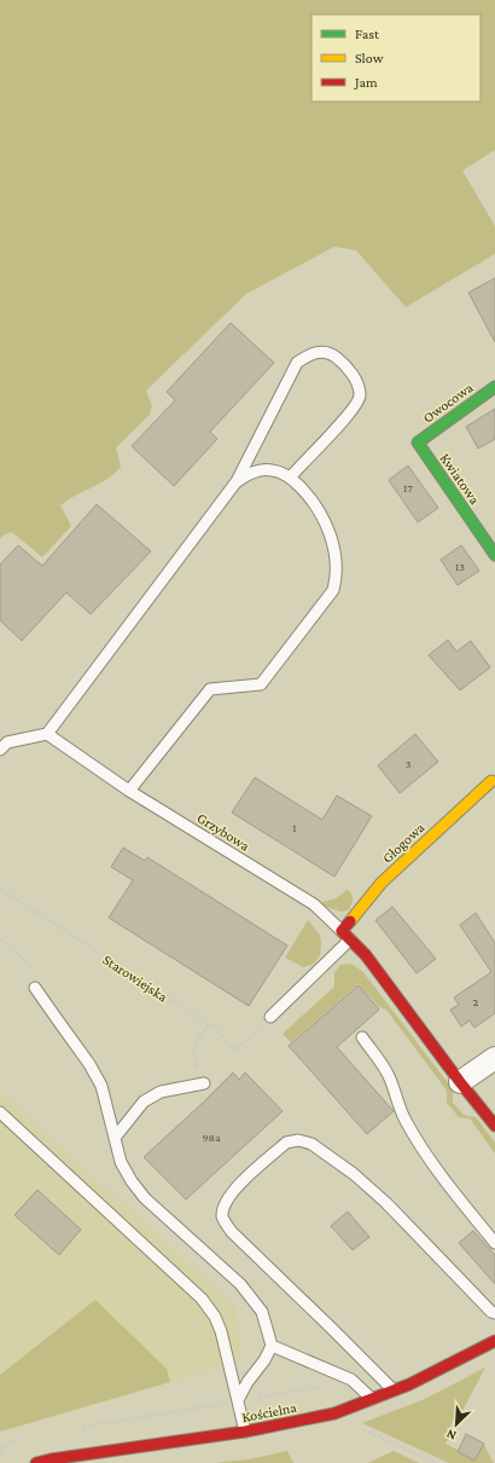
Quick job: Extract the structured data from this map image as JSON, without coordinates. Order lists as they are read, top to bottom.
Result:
{
  "streets": {
    "street": [
      "Owocowa",
      "Kwiatowa",
      "Grzybowa",
      "Głogowa",
      "Kościelna"
    ],
    "path": ["Starowiejska"]
  },
  "crossings": [
    ["Owocowa", "Kwiatowa"],
    ["Grzybowa", "Głogowa"]
  ],
  "house_numbers": [
    "17",
    "13",
    "3",
    "1",
    "2",
    "98a"
  ],
  "legend": ["Fast", "Slow", "Jam"],
  "north": "bottom left"
}
